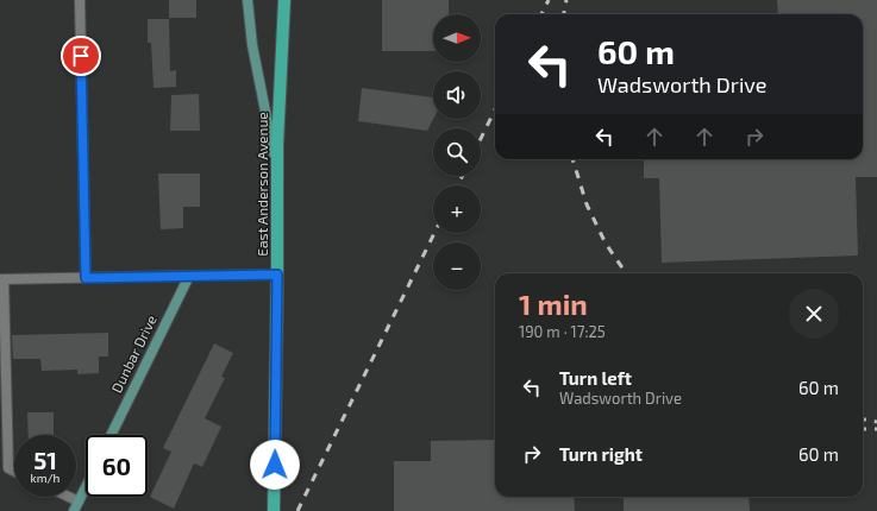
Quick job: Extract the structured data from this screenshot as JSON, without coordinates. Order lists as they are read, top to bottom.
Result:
{
  "streets": {
    "main road": ["East Anderson Avenue"],
    "street": ["Dunbar Drive"]
  },
  "north": "right",
  "page": {
    "map_buttons": ["+", "−"],
    "turn": ["60 m", "Wadsworth Drive"],
    "heading": ["1 min", "190 m · 17:25"],
    "list": [
      {
        "name": "Turn left",
        "note": "Wadsworth Drive",
        "value": "60 m"
      },
      {
        "name": "Turn right",
        "value": "60 m"
      }
    ],
    "speed": "51 km/h",
    "limit": "60"
  }
}
